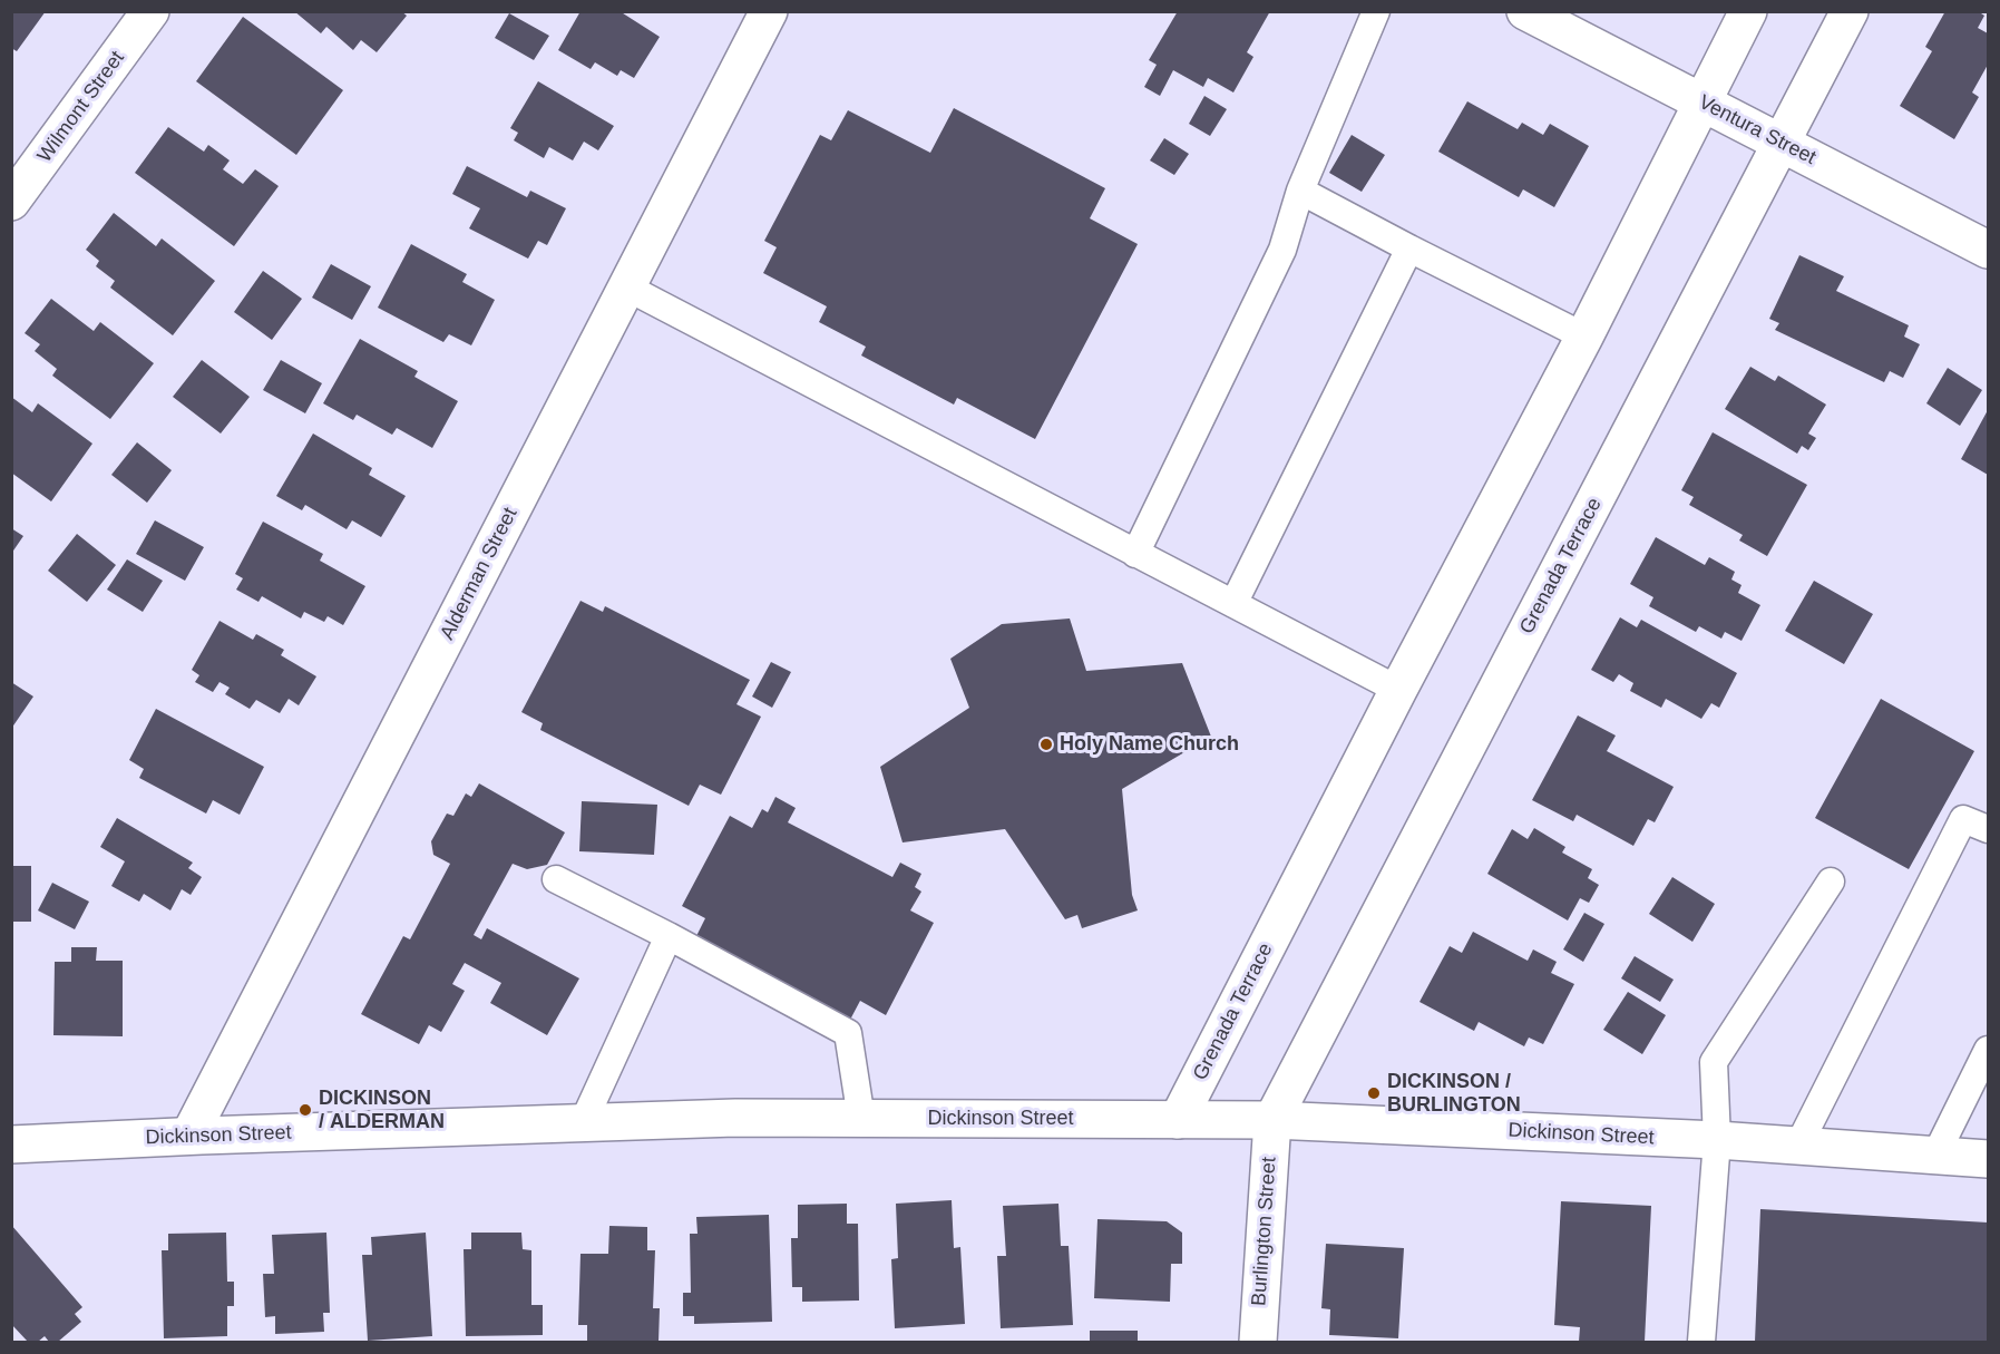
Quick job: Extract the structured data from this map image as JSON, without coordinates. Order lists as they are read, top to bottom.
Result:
{
  "streets": {
    "street": [
      "Wilmont Street",
      "Ventura Street",
      "Grenada Terrace",
      "Alderman Street",
      "Dickinson Street",
      "Burlington Street"
    ]
  },
  "crossings": [
    ["Ventura Street", "Grenada Terrace"],
    ["Grenada Terrace", "Dickinson Street"],
    ["Grenada Terrace", "Burlington Street"],
    ["Alderman Street", "Dickinson Street"],
    ["Dickinson Street", "Burlington Street"]
  ],
  "places": ["Holy Name Church", "DICKINSON / BURLINGTON", "DICKINSON / ALDERMAN"]
}
